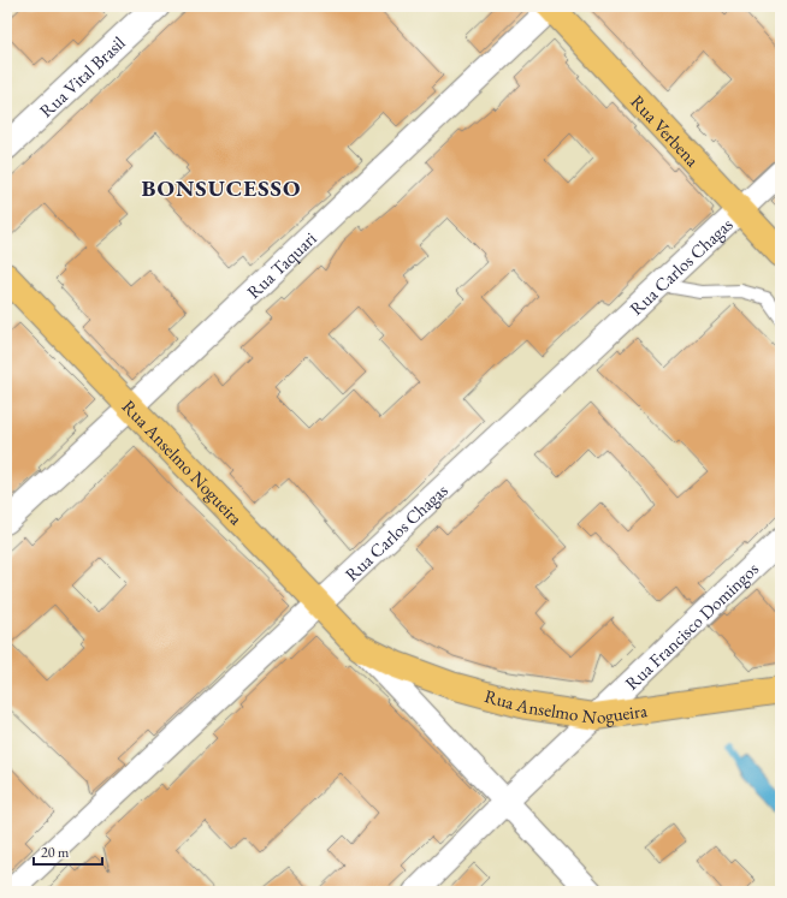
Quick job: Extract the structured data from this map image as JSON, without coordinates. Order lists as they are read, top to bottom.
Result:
{
  "streets": {
    "main road": ["Rua Verbena", "Rua Anselmo Nogueira"],
    "street": [
      "Rua Vital Brasil",
      "Rua Taquari",
      "Rua Carlos Chagas",
      "Rua Francisco Domingos"
    ]
  },
  "crossings": [
    ["Rua Verbena", "Rua Taquari"],
    ["Rua Verbena", "Rua Carlos Chagas"],
    ["Rua Taquari", "Rua Anselmo Nogueira"],
    ["Rua Carlos Chagas", "Rua Anselmo Nogueira"],
    ["Rua Anselmo Nogueira", "Rua Francisco Domingos"]
  ],
  "districts": ["BONSUCESSO"],
  "scale_bar": "20 m"
}
